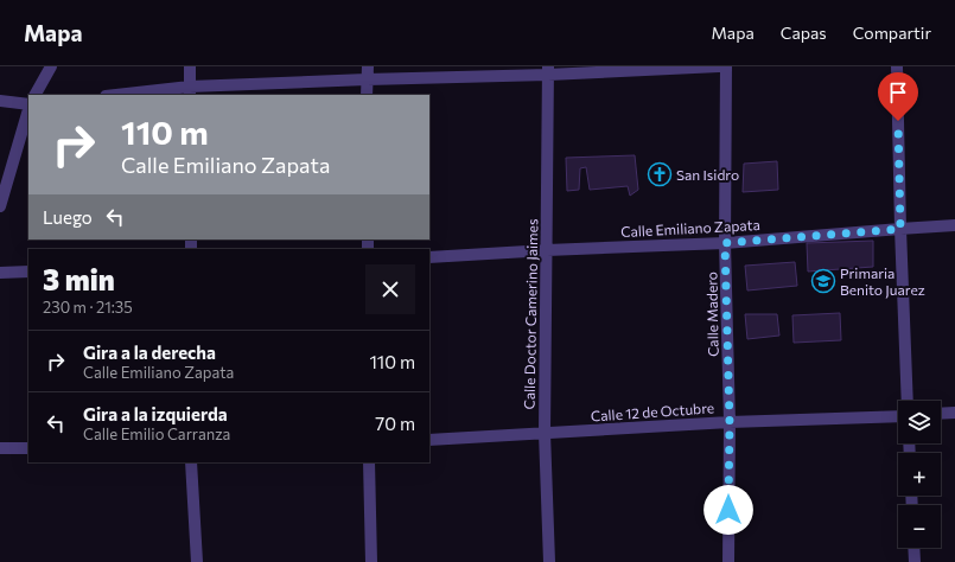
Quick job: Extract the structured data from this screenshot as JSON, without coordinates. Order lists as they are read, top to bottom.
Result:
{
  "streets": {
    "street": [
      "Calle Emiliano Zapata",
      "Calle Doctor Camerino Jaimes",
      "Calle Madero",
      "Calle 12 de Octubre"
    ]
  },
  "crossings": [
    ["Calle Emiliano Zapata", "Calle Doctor Camerino Jaimes"],
    ["Calle Emiliano Zapata", "Calle Madero"],
    ["Calle Doctor Camerino Jaimes", "Calle 12 de Octubre"],
    ["Calle Madero", "Calle 12 de Octubre"]
  ],
  "places": {
    "church": ["San Isidro"],
    "school or university": ["Primaria Benito Juarez"]
  },
  "page": {
    "header": "Mapa",
    "nav": ["Mapa", "Capas", "Compartir"],
    "turn": ["110 m", "Calle Emiliano Zapata"],
    "then": "Luego",
    "heading": ["3 min", "230 m · 21:35"],
    "list": [
      {
        "name": "Gira a la derecha",
        "note": "Calle Emiliano Zapata",
        "value": "110 m"
      },
      {
        "name": "Gira a la izquierda",
        "note": "Calle Emilio Carranza",
        "value": "70 m"
      }
    ],
    "map_buttons": ["+", "−"]
  }
}
